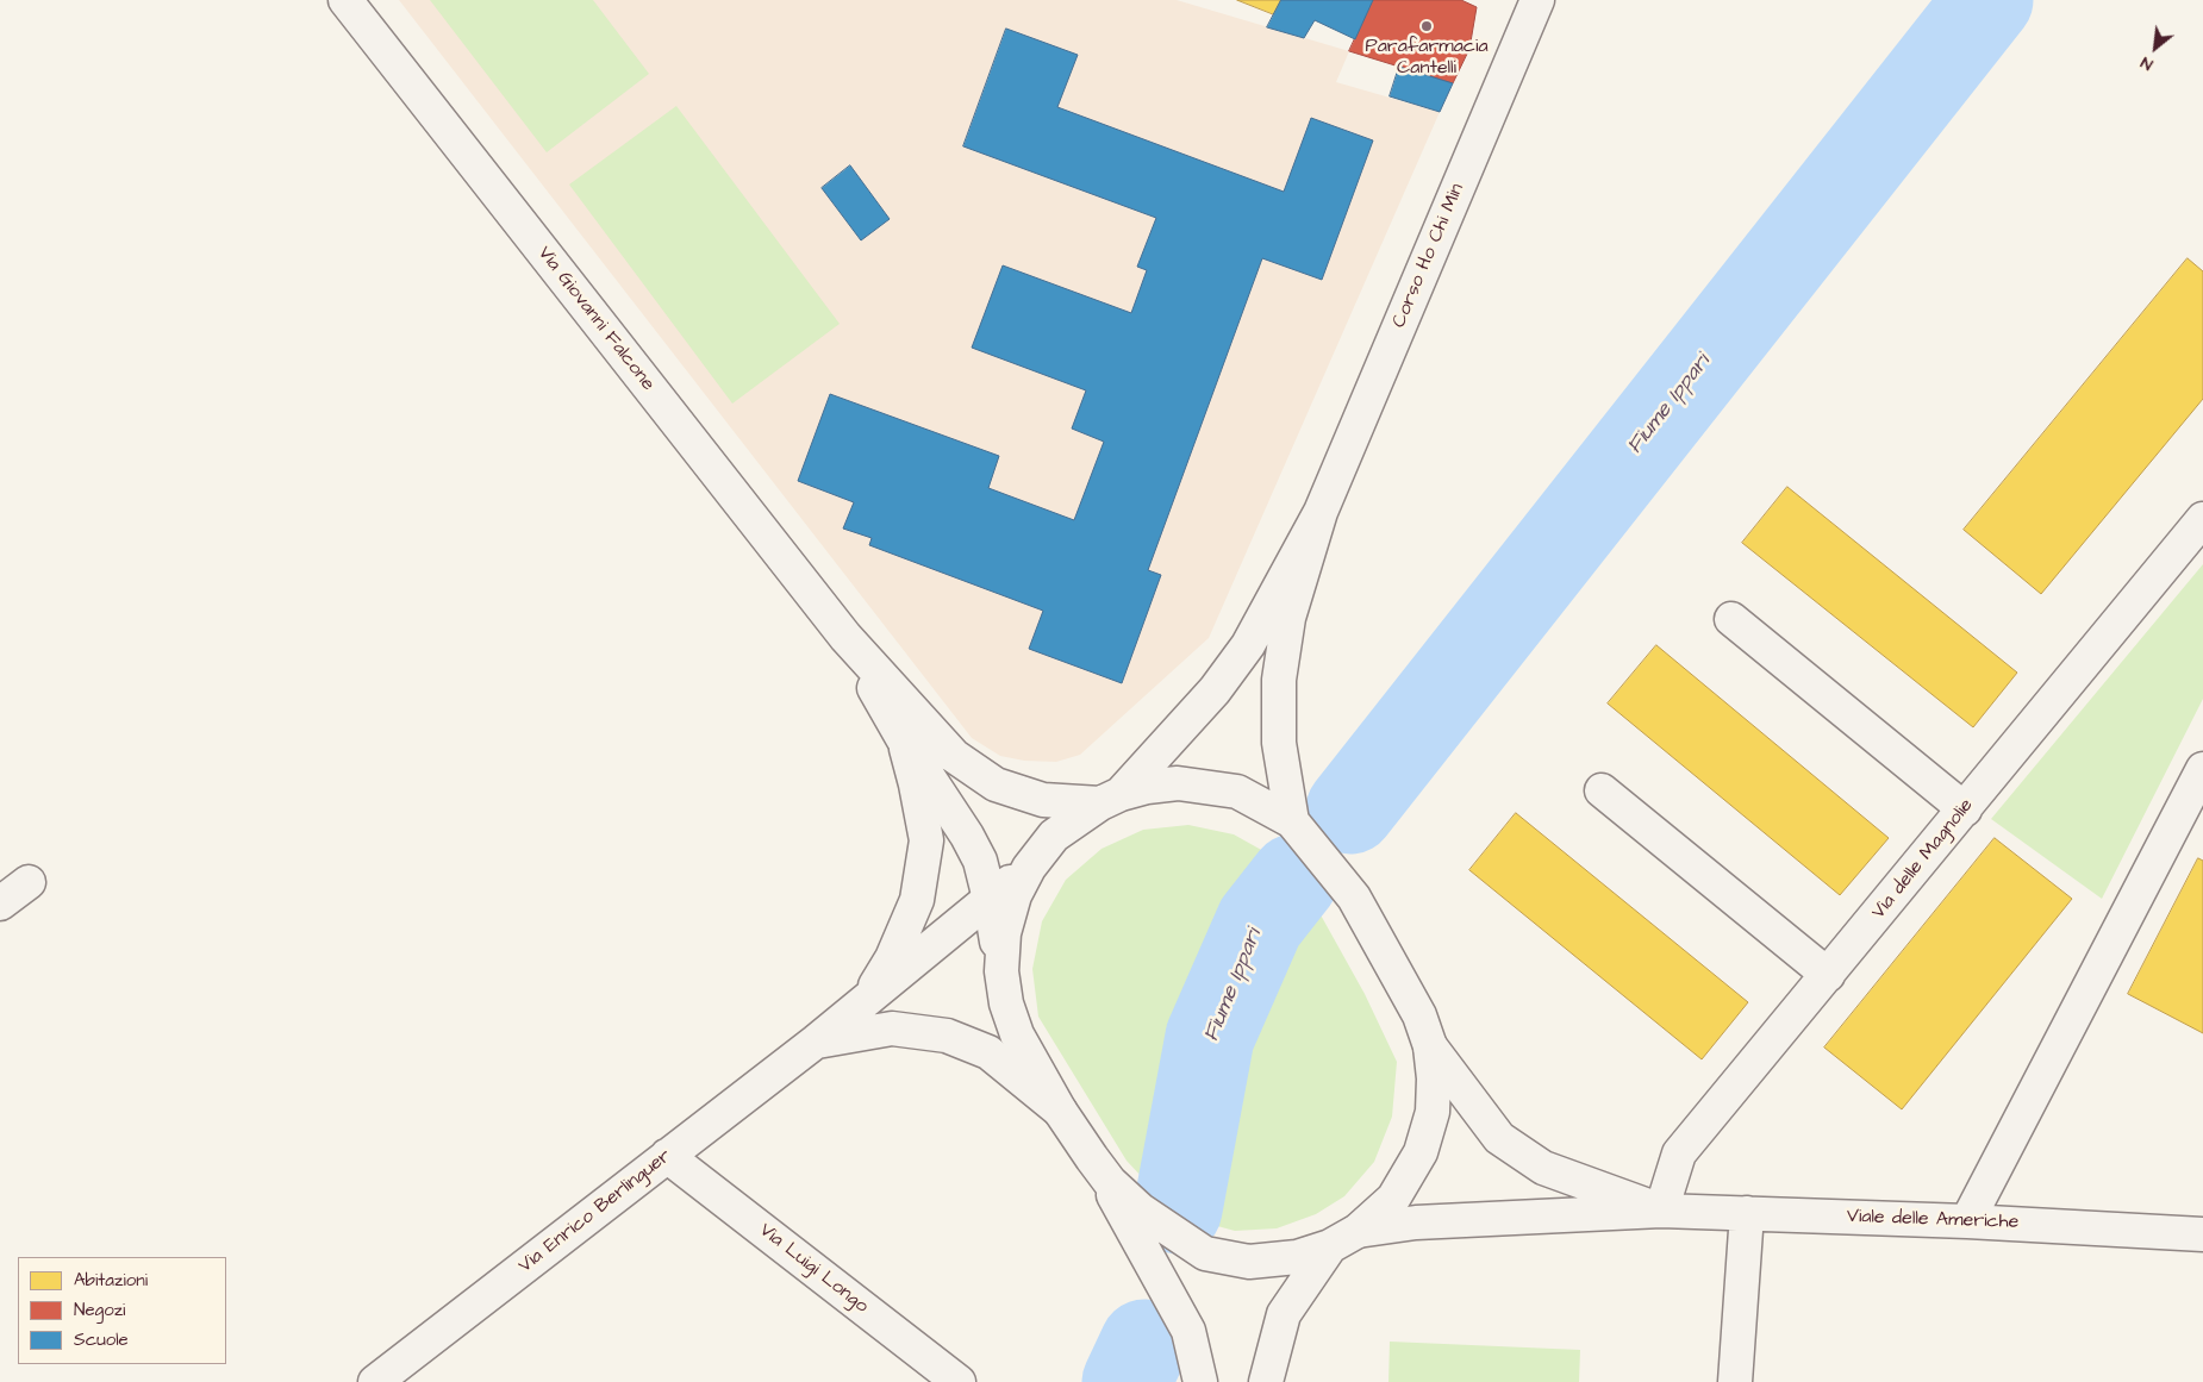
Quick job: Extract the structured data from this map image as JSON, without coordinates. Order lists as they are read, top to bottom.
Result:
{
  "streets": {
    "street": [
      "Corso Ho Chi Min",
      "Via Giovanni Falcone",
      "Via delle Magnolie",
      "Via Enrico Berlinguer",
      "Viale delle Americhe",
      "Via Luigi Longo"
    ]
  },
  "crossings": [
    ["Via delle Magnolie", "Viale delle Americhe"],
    ["Via Enrico Berlinguer", "Via Luigi Longo"]
  ],
  "water": ["Fiume Ippari"],
  "places": ["Parafarmacia Cantelli"],
  "legend": ["Abitazioni", "Negozi", "Scuole"],
  "north": "bottom left"
}
